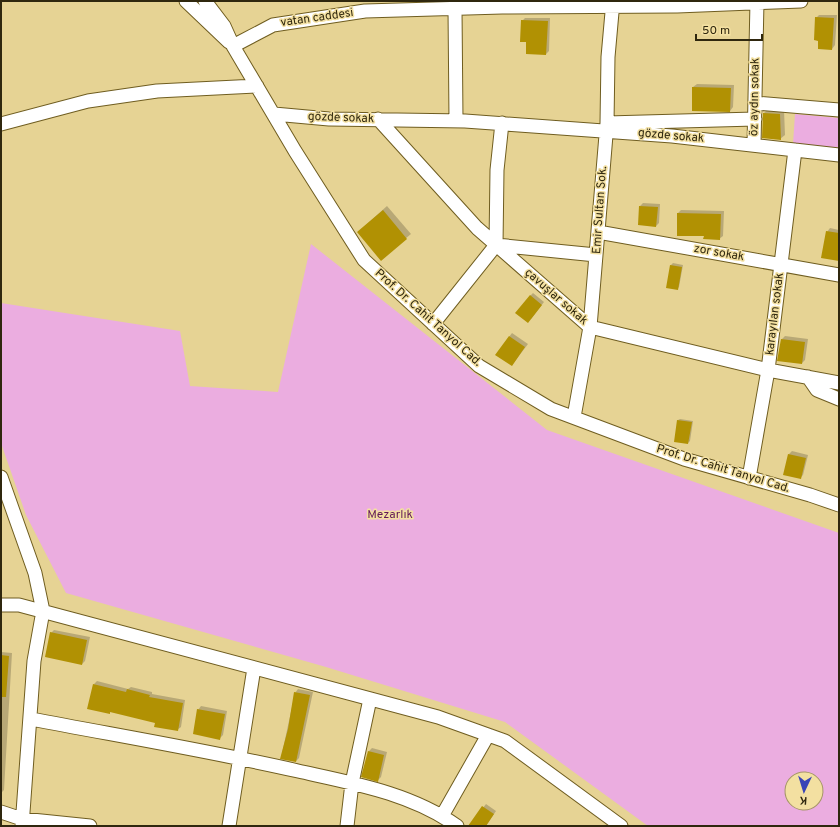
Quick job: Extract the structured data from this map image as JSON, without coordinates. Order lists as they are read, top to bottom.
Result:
{
  "streets": {
    "street": [
      "vatan caddesi",
      "öz aydın sokak",
      "gözde sokak",
      "Emir Sultan Sok.",
      "zor sokak",
      "çavuşlar sokak",
      "karayılan sokak",
      "Prof. Dr. Cahit Tanyol Cad."
    ]
  },
  "crossings": [
    ["vatan caddesi", "öz aydın sokak"],
    ["vatan caddesi", "Emir Sultan Sok."],
    ["vatan caddesi", "Prof. Dr. Cahit Tanyol Cad."],
    ["öz aydın sokak", "gözde sokak"],
    ["gözde sokak", "Emir Sultan Sok."],
    ["gözde sokak", "çavuşlar sokak"],
    ["gözde sokak", "karayılan sokak"],
    ["gözde sokak", "Prof. Dr. Cahit Tanyol Cad."],
    ["Emir Sultan Sok.", "zor sokak"],
    ["Emir Sultan Sok.", "çavuşlar sokak"],
    ["Emir Sultan Sok.", "Prof. Dr. Cahit Tanyol Cad."],
    ["zor sokak", "karayılan sokak"],
    ["çavuşlar sokak", "karayılan sokak"],
    ["karayılan sokak", "Prof. Dr. Cahit Tanyol Cad."]
  ],
  "parks": ["Mezarlık"],
  "scale_bar": "50 m",
  "north": "bottom"
}
